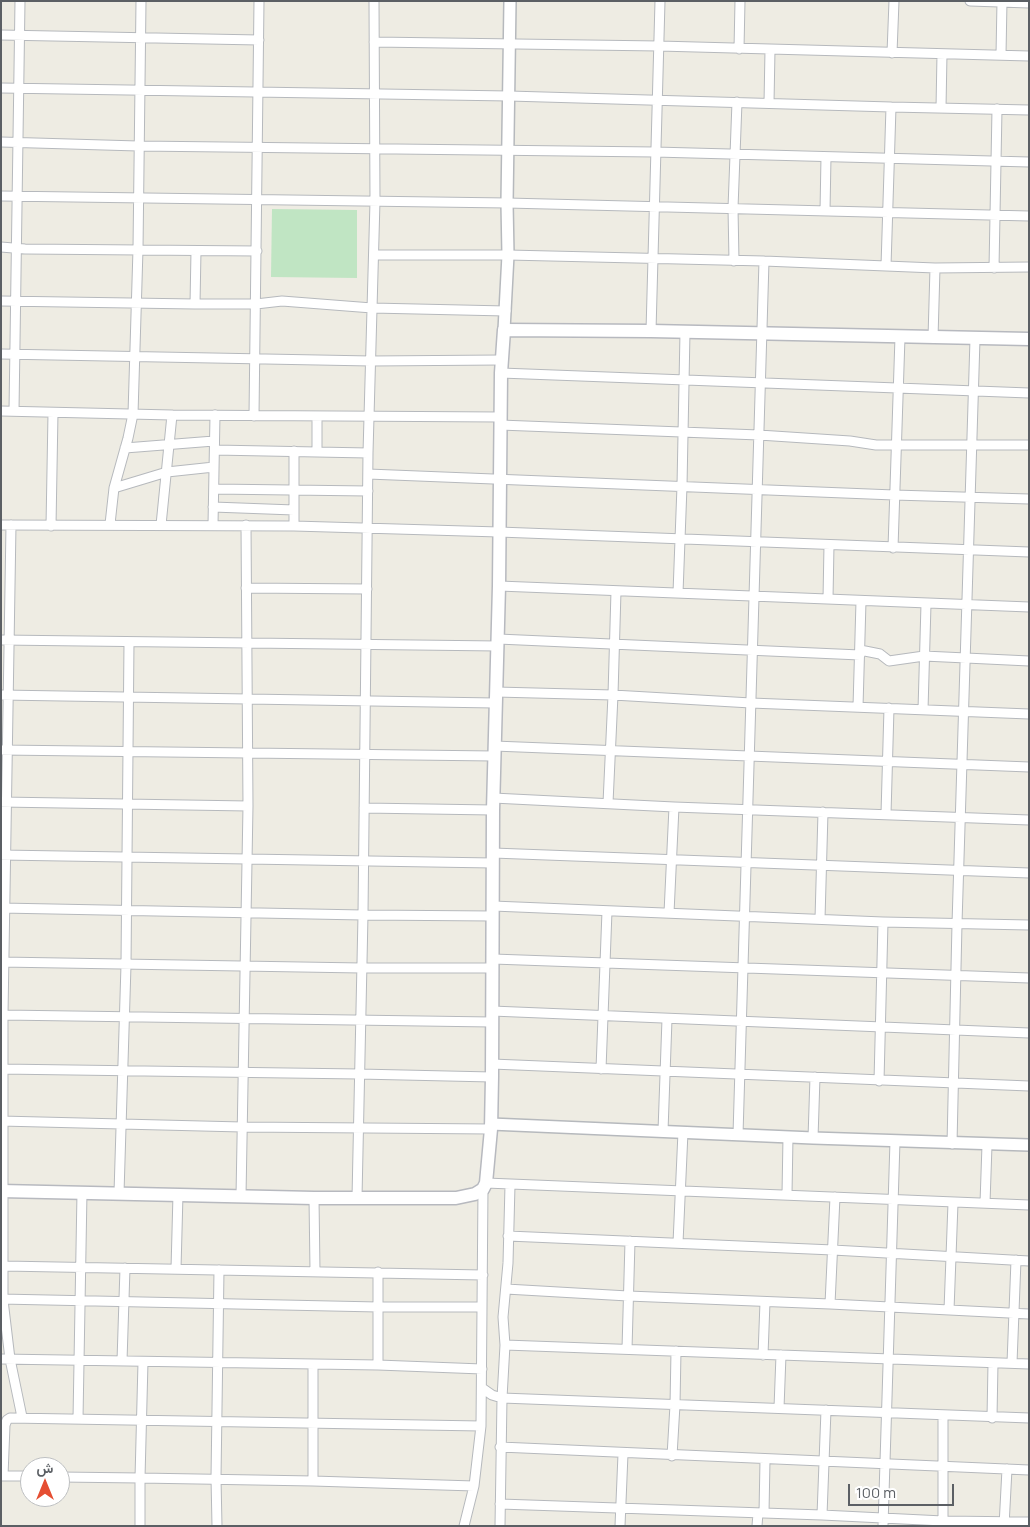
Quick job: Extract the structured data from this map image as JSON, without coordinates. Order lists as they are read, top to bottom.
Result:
{
  "scale_bar": "100 m",
  "north": "top"
}
